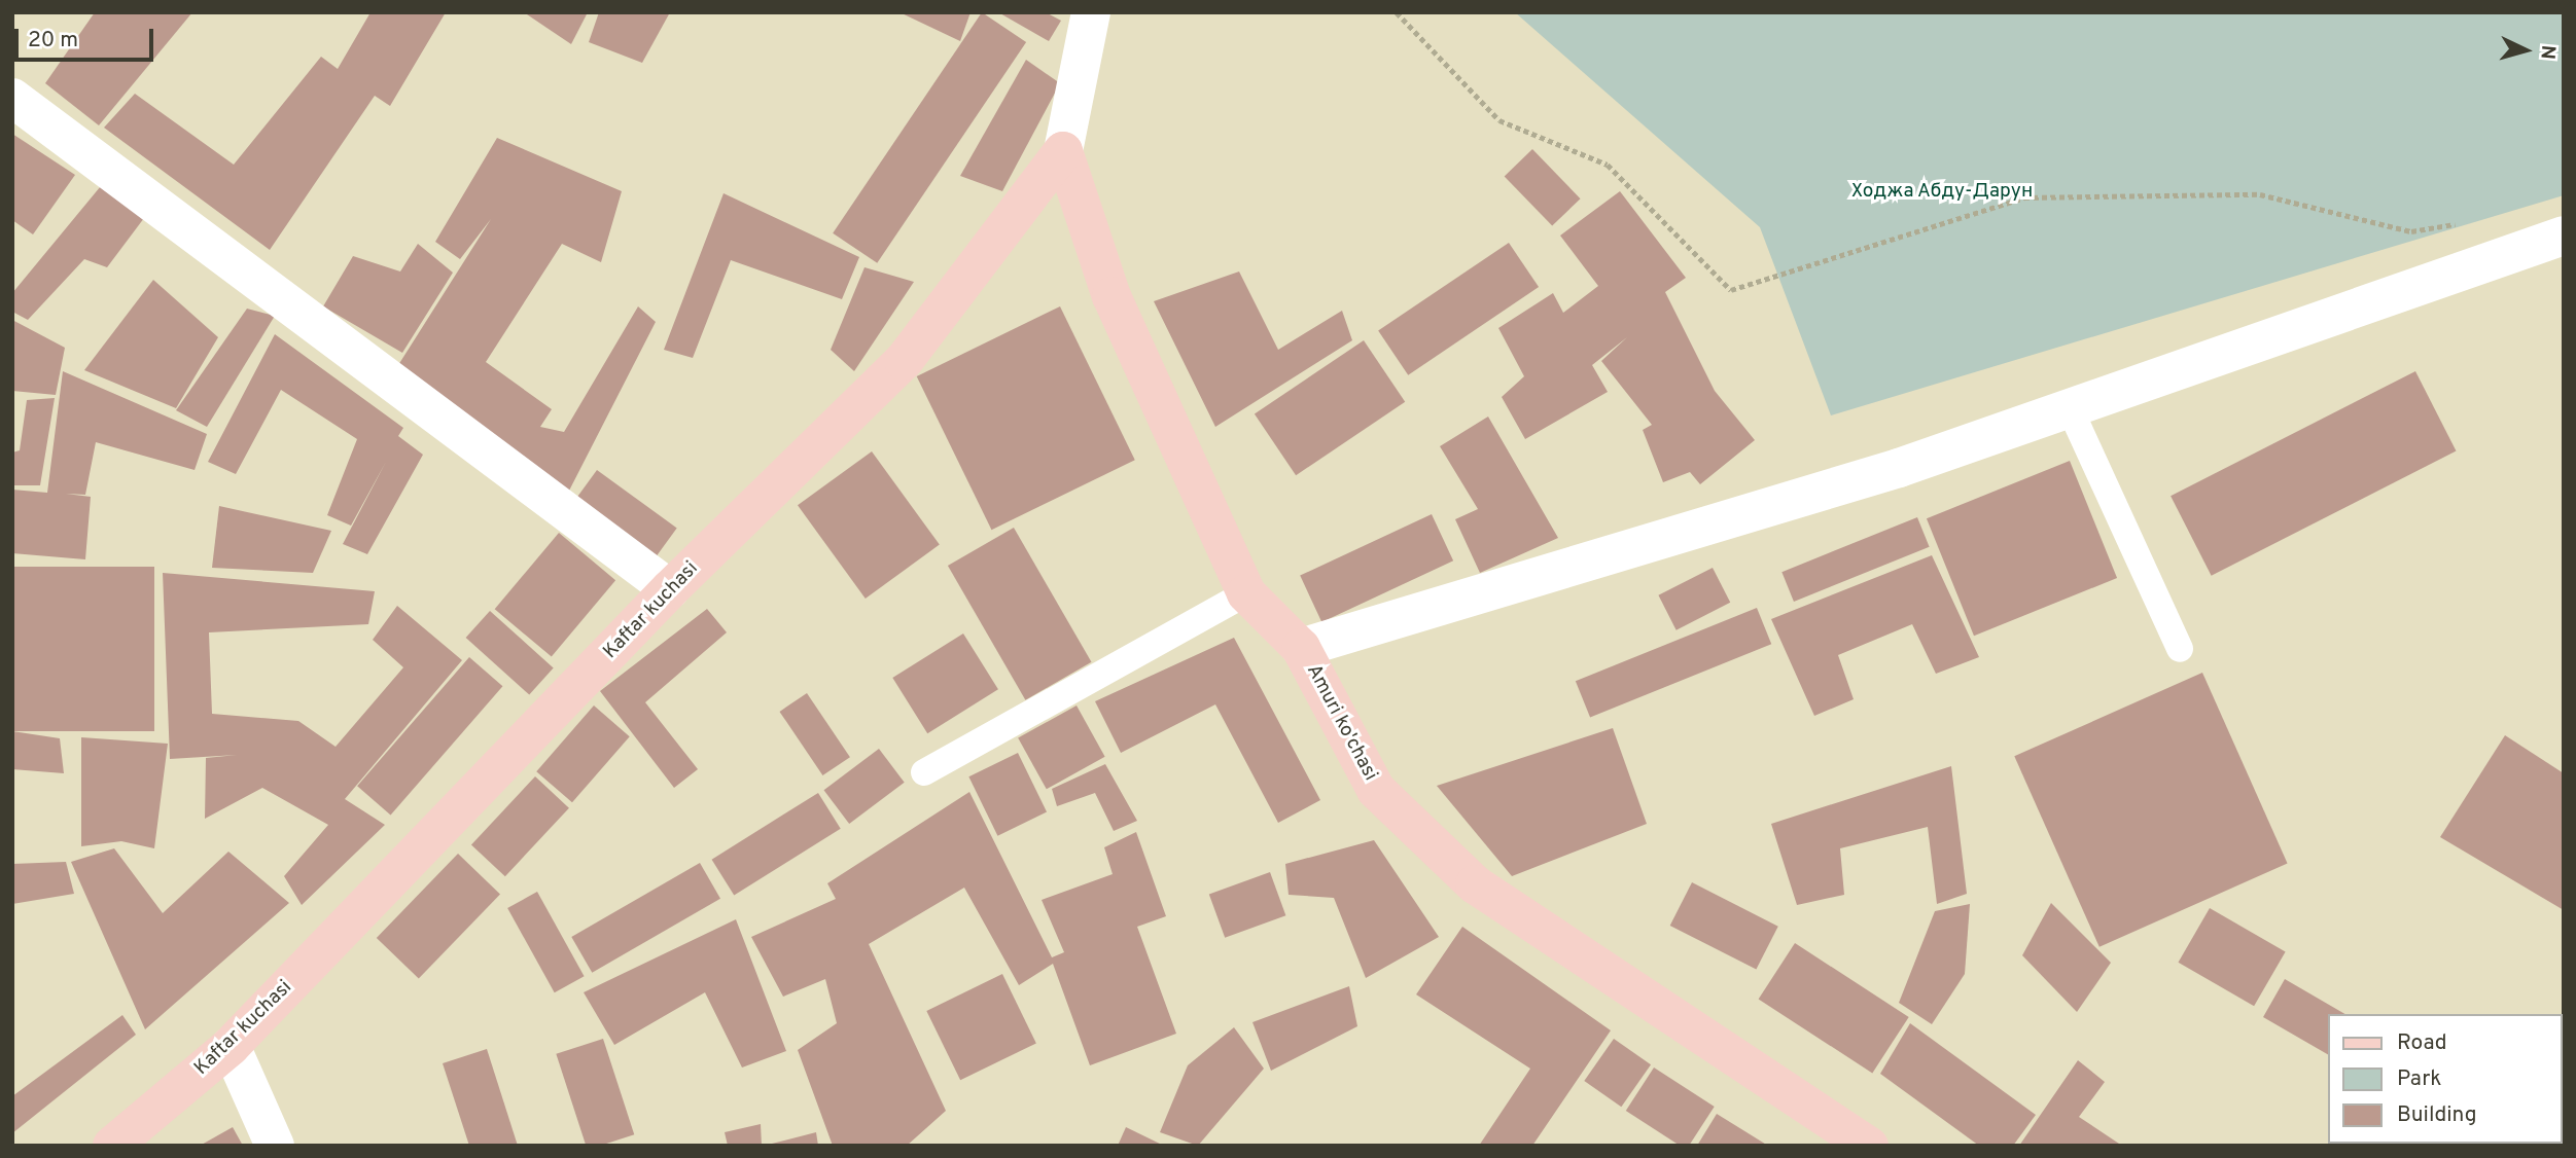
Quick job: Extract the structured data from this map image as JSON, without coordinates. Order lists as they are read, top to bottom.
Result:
{
  "streets": {
    "street": ["Kaftar kuchasi", "Amuri ko'chasi"]
  },
  "crossings": [
    ["Kaftar kuchasi", "Amuri ko'chasi"]
  ],
  "parks": ["Ходжа Абду-Дарун"],
  "legend": ["Road", "Park", "Building"],
  "scale_bar": "20 m",
  "north": "right"
}
